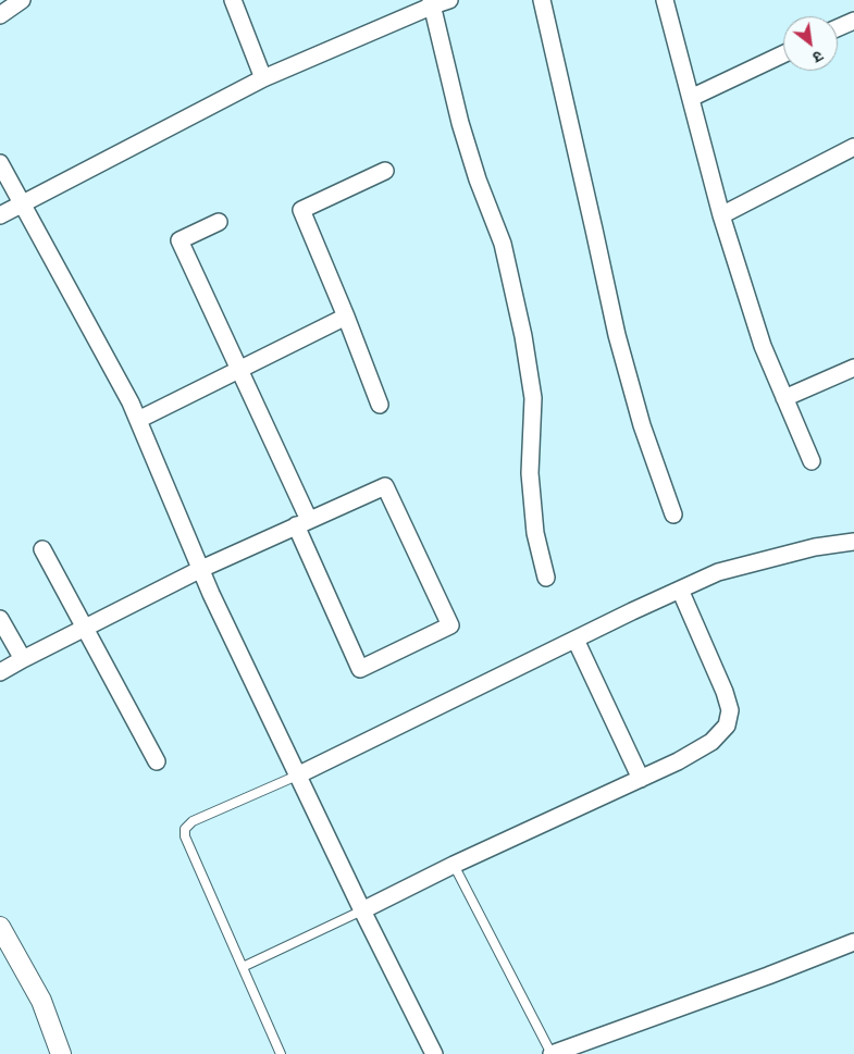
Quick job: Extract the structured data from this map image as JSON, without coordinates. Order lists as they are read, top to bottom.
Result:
{
  "north": "bottom right"
}
